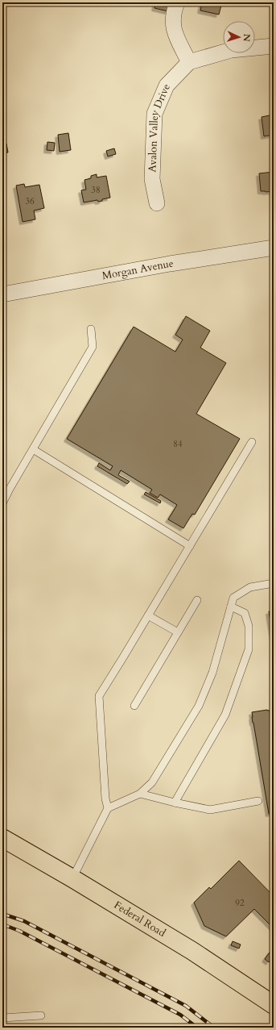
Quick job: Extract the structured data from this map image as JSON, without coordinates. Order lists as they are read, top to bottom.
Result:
{
  "streets": {
    "main road": ["Federal Road"],
    "street": ["Avalon Valley Drive", "Morgan Avenue"]
  },
  "house_numbers": [
    "38",
    "36",
    "84",
    "92"
  ],
  "north": "right"
}
